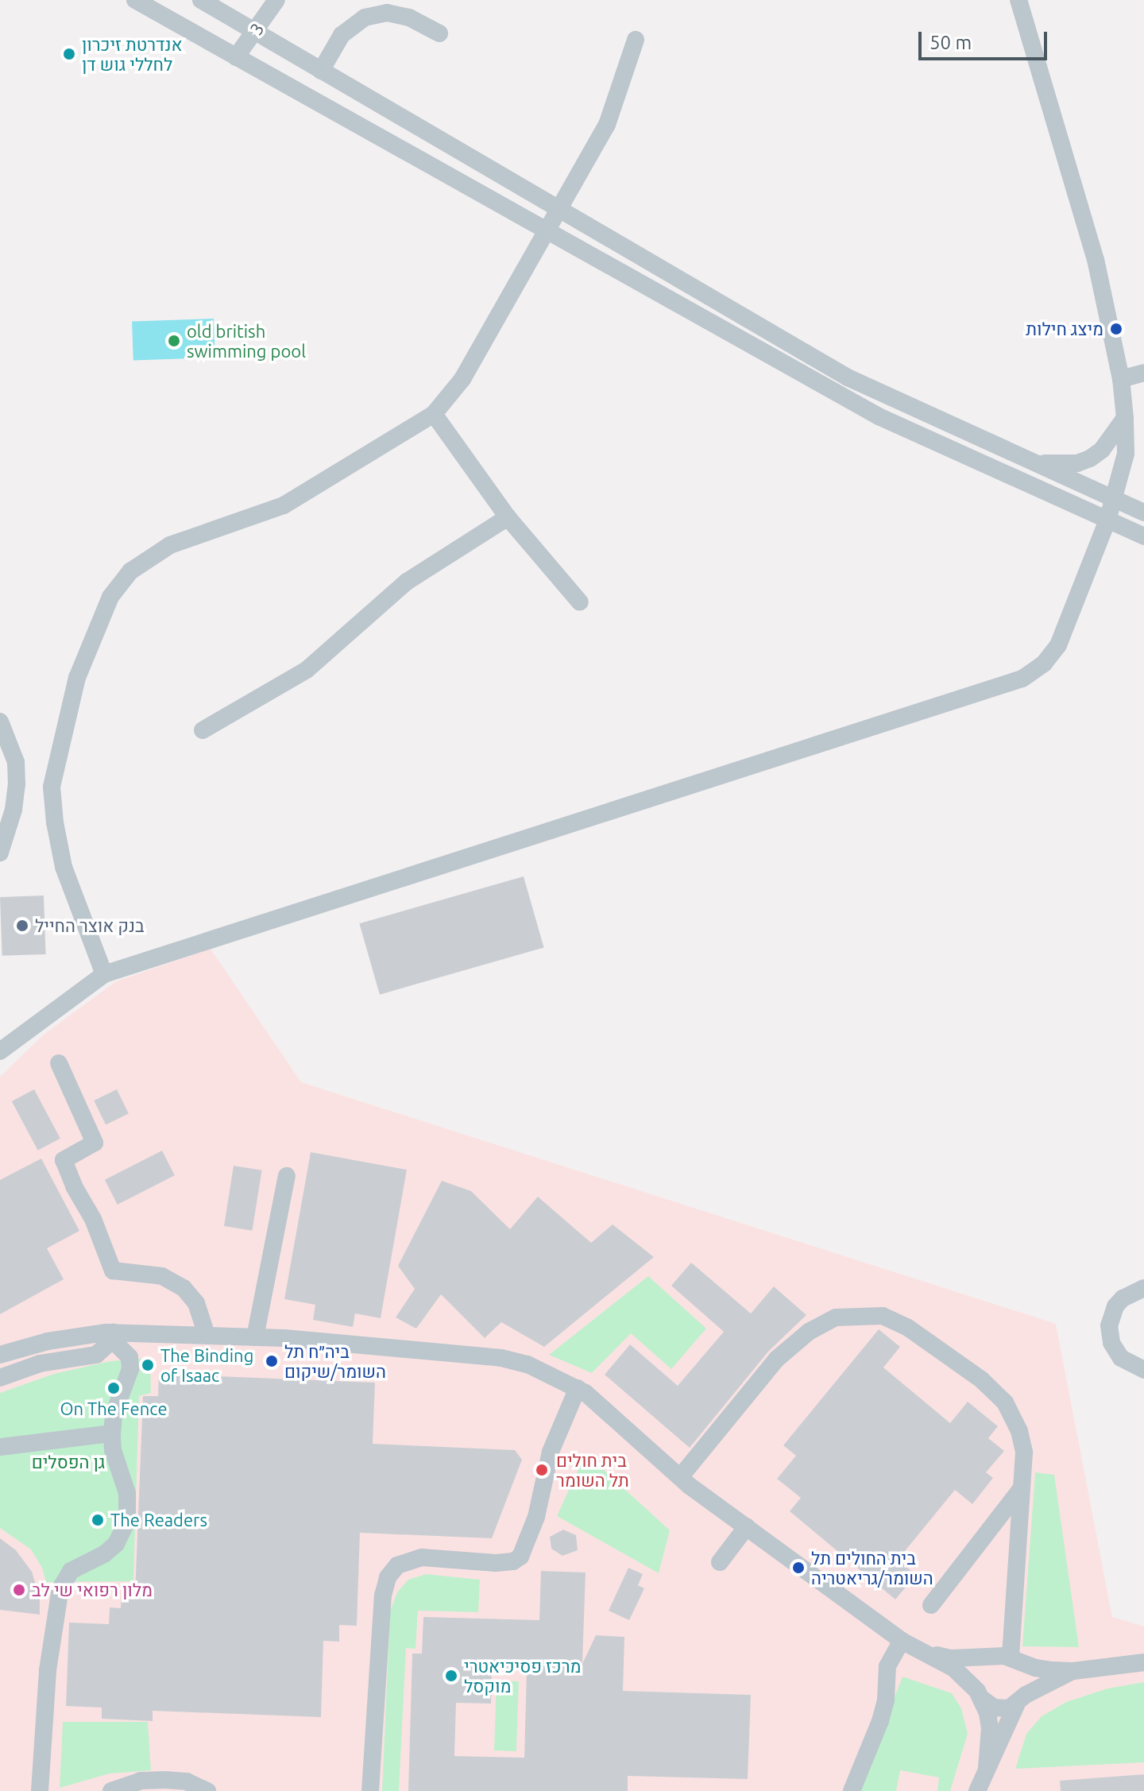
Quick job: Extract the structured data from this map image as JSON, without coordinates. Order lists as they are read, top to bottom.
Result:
{
  "streets": {
    "street": ["3"]
  },
  "parks": ["גן הפסלים"],
  "places": [
    "אנדרטת זיכרון לחללי גוש דן",
    "מיצג חילות",
    "old british swimming pool",
    "בנק אוצר החייל",
    "ביה״ח תל השומר/שיקום",
    "The Binding of Isaac",
    "On The Fence",
    "בית חולים תל השומר",
    "The Readers",
    "בית החולים תל השומר/גריאטריה",
    "מלון רפואי שי לב",
    "מרכז פסיכיאטרי מוקסל"
  ],
  "scale_bar": "50 m"
}
